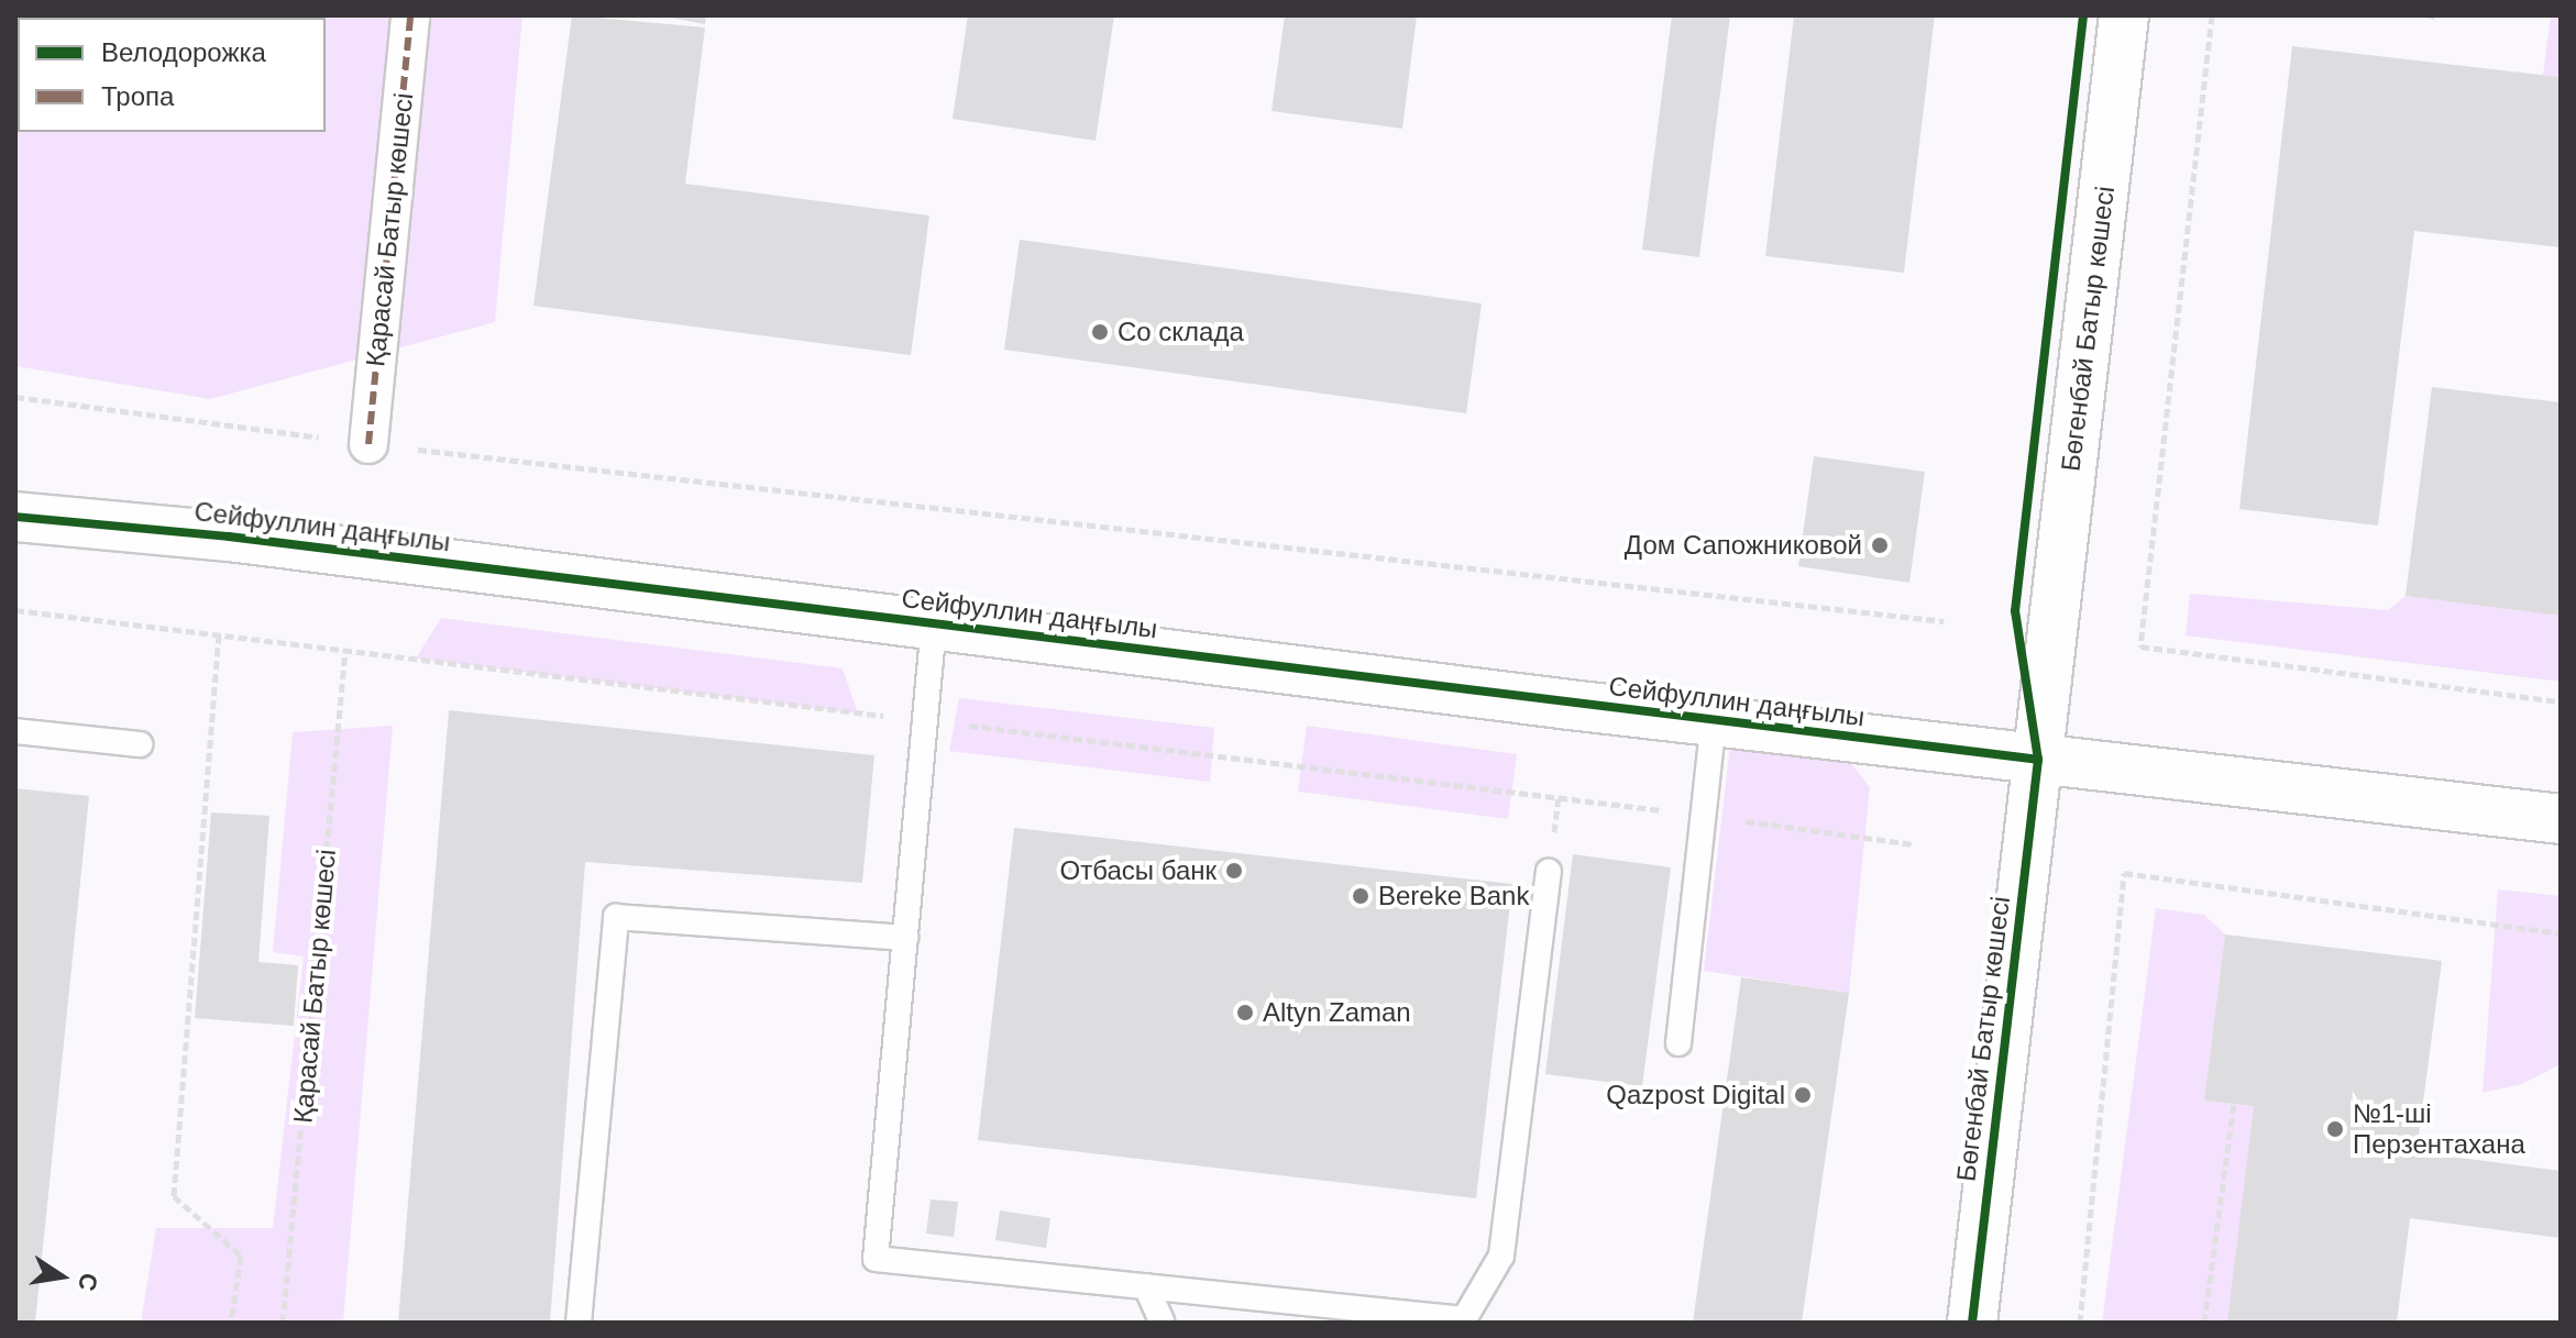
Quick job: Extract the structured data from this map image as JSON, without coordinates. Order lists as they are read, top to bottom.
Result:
{
  "streets": {
    "main road": ["Бөгенбай Батыр көшесі", "Сейфуллин даңғылы"],
    "street": ["Қарасай Батыр көшесі"]
  },
  "crossings": [
    ["Бөгенбай Батыр көшесі", "Сейфуллин даңғылы"]
  ],
  "places": [
    "Со склада",
    "Дом Сапожниковой",
    "Отбасы банк",
    "Bereke Bank",
    "Altyn Zaman",
    "Qazpost Digital",
    "№1-ші Перзентахана"
  ],
  "legend": ["Велодорожка", "Тропа"],
  "north": "right"
}
